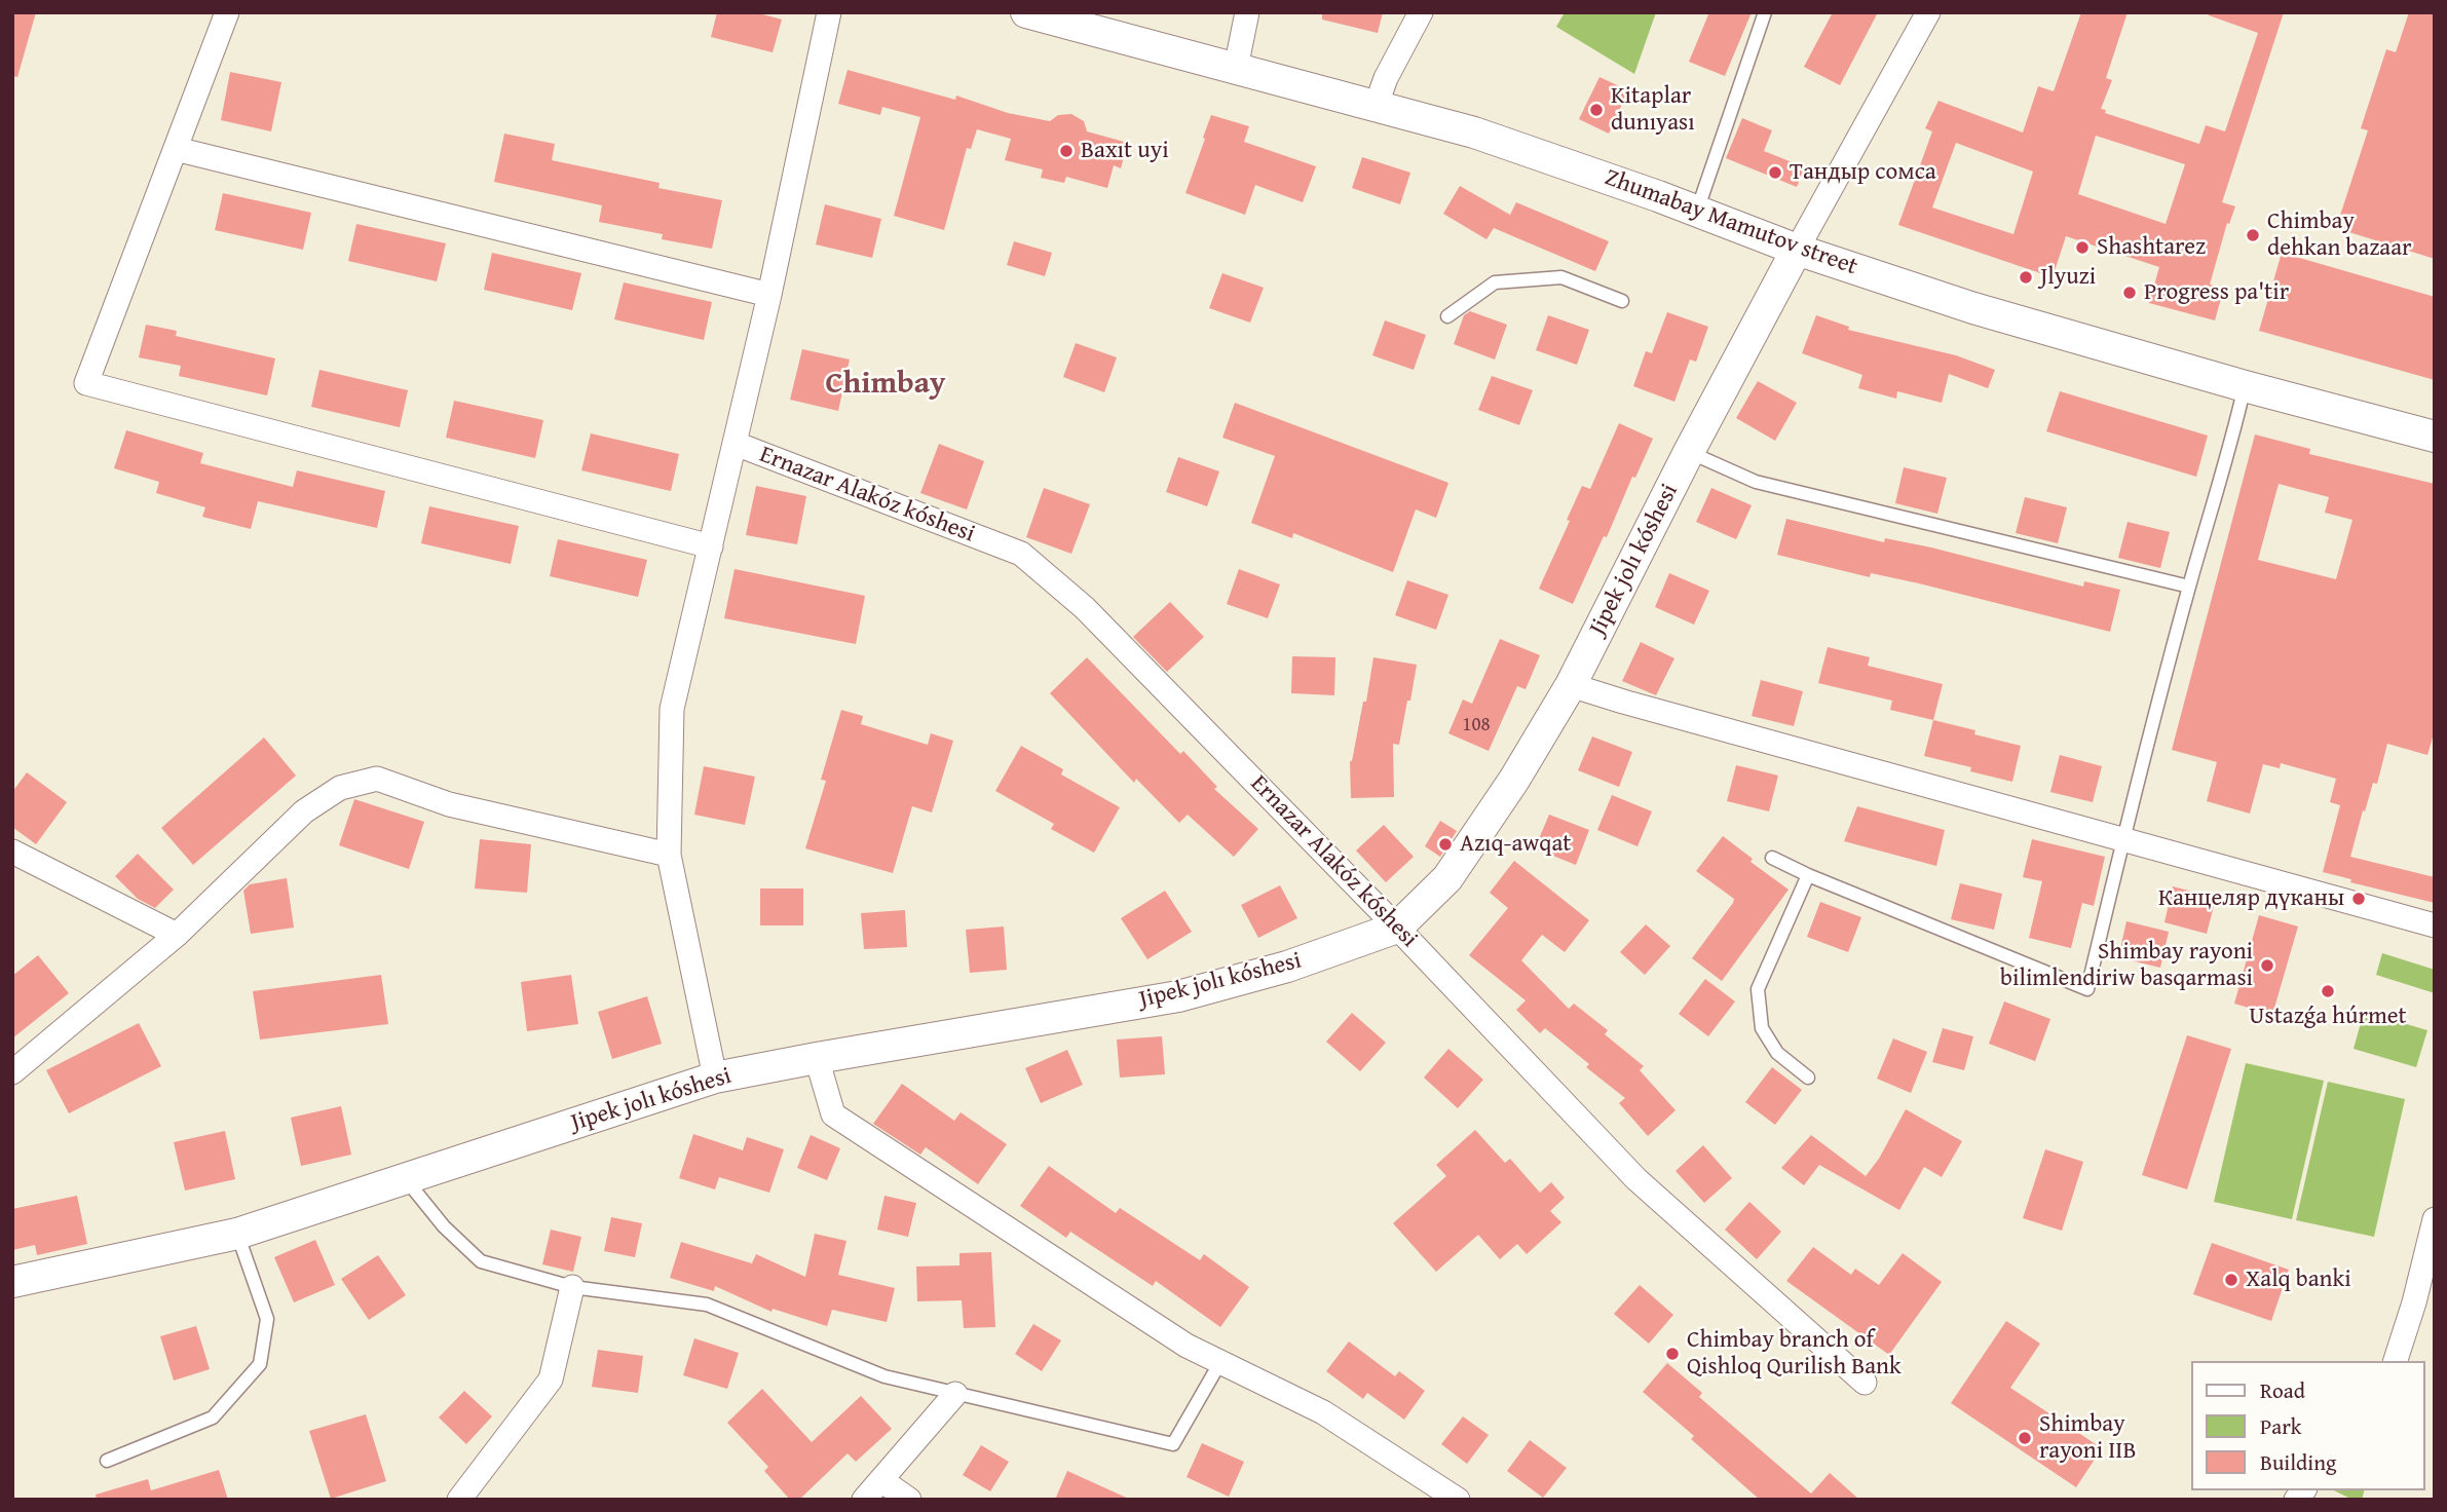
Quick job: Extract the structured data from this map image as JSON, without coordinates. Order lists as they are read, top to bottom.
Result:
{
  "streets": {
    "street": ["Zhumabay Mamutov street", "Ernazar Alakóz kóshesi", "Jipek jolı kóshesi"]
  },
  "crossings": [
    ["Zhumabay Mamutov street", "Jipek jolı kóshesi"],
    ["Ernazar Alakóz kóshesi", "Jipek jolı kóshesi"]
  ],
  "districts": ["Chimbay"],
  "places": [
    "Kitaplar dunıyası",
    "Baxıt uyi",
    "Тандыр сомса",
    "Chimbay dehkan bazaar",
    "Shashtarez",
    "Jlyuzi",
    "Progress pa'tir",
    "Azıq-awqat",
    "Канцеляр дүканы",
    "Shimbay rayoni bilimlendiriw basqarmasi",
    "Ustazǵa húrmet",
    "Xalq banki",
    "Chimbay branch of Qishloq Qurilish Bank",
    "Shimbay rayoni IIB"
  ],
  "house_numbers": ["108"],
  "legend": ["Road", "Park", "Building"]
}
